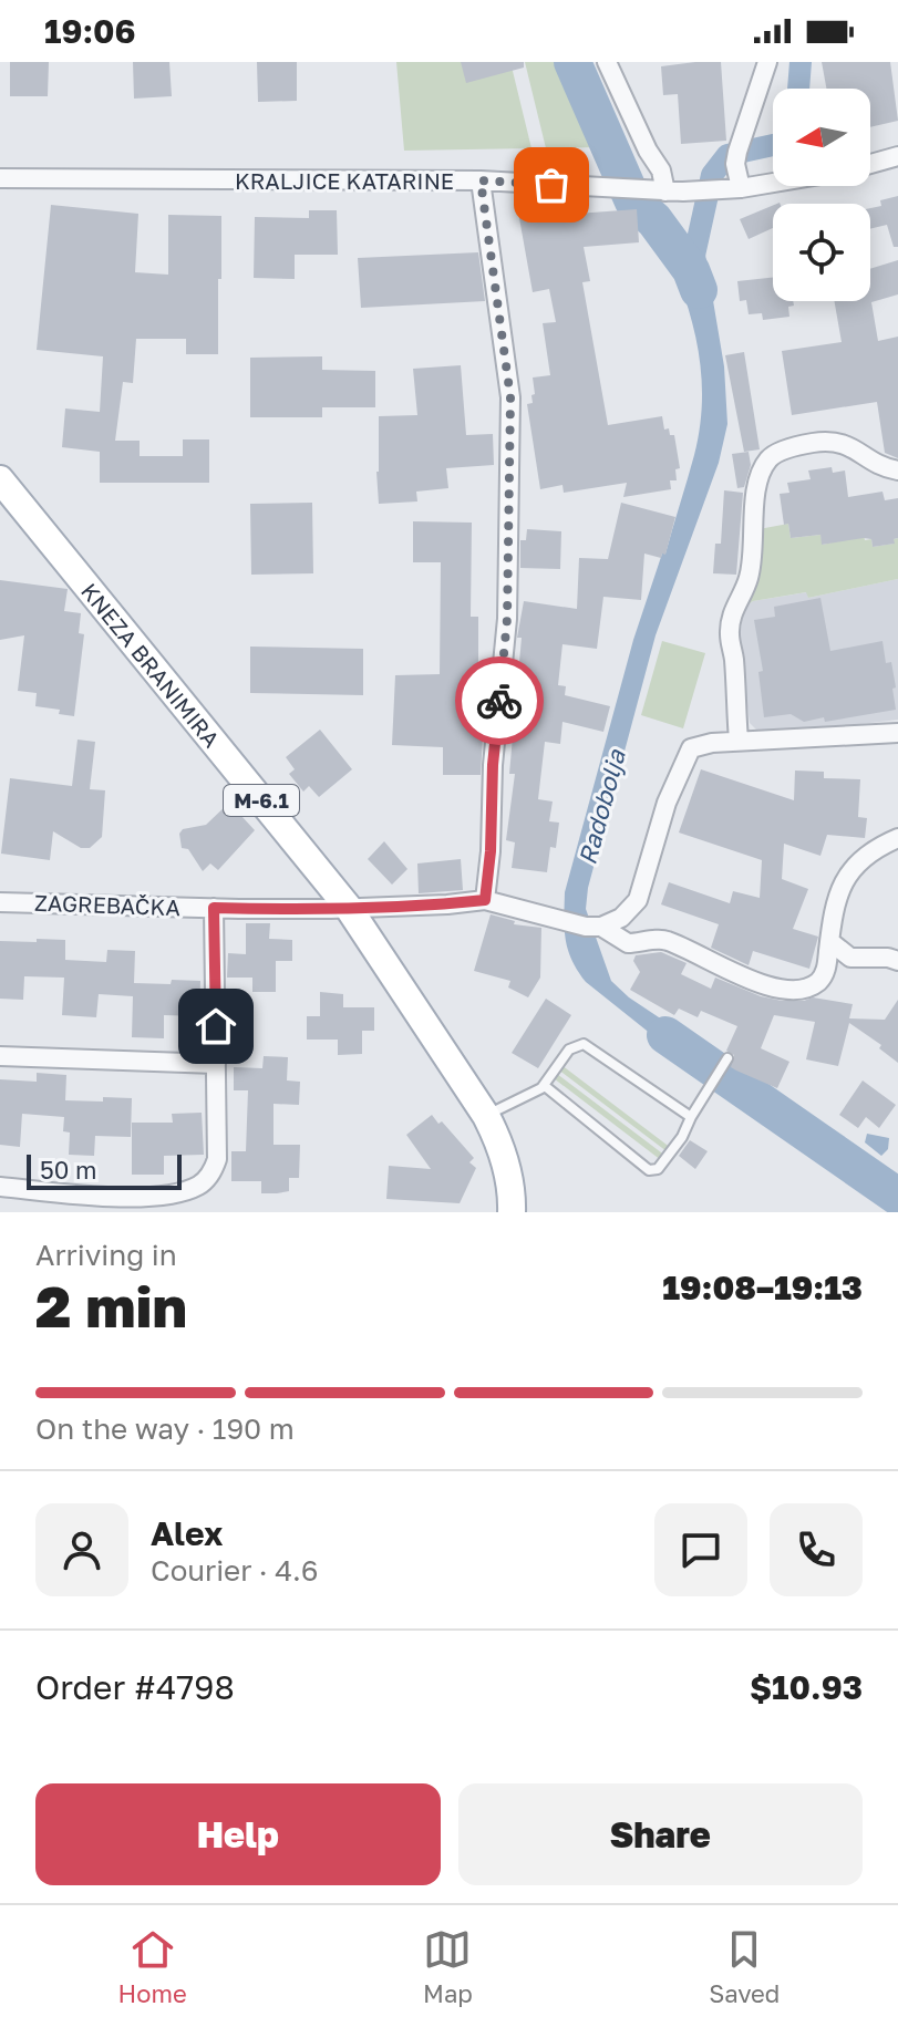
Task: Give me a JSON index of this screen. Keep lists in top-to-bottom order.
{
  "streets": {
    "main road": ["KNEZA BRANIMIRA", "M-6.1"],
    "street": ["KRALJICE KATARINE", "ZAGREBAČKA"]
  },
  "crossings": [
    ["KNEZA BRANIMIRA", "ZAGREBAČKA"]
  ],
  "water": ["Radobolja"],
  "scale_bar": "50 m",
  "north": "left",
  "page": {
    "status": "19:06",
    "scale": "50 m",
    "heading": ["2 min", "Arriving in", "19:08–19:13"],
    "panel": [
      "Alex",
      "Courier · 4.6",
      "Order #4798",
      "$10.93"
    ],
    "bar": "On the way · 190 m",
    "buttons": ["Help", "Share"],
    "tabs": ["Home", "Map", "Saved"]
  }
}
